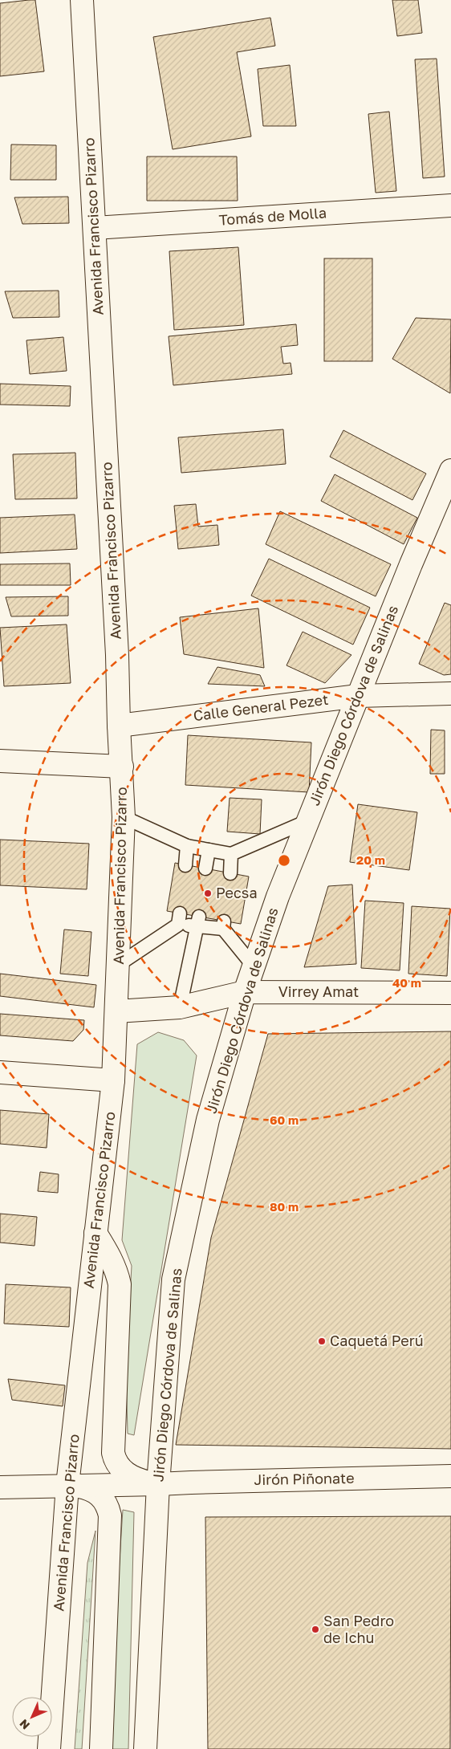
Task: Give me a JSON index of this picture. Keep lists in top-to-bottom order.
{
  "streets": {
    "main road": [
      "Tomás de Molla",
      "Avenida Francisco Pizarro",
      "Jirón Diego Córdova de Salinas",
      "Calle General Pezet",
      "Virrey Amat",
      "Jirón Piñonate"
    ]
  },
  "crossings": [
    ["Tomás de Molla", "Avenida Francisco Pizarro"],
    ["Avenida Francisco Pizarro", "Calle General Pezet"],
    ["Avenida Francisco Pizarro", "Virrey Amat"],
    ["Jirón Diego Córdova de Salinas", "Calle General Pezet"],
    ["Jirón Diego Córdova de Salinas", "Virrey Amat"],
    ["Jirón Diego Córdova de Salinas", "Jirón Piñonate"]
  ],
  "places": ["Pecsa", "Caquetá Perú", "San Pedro de Ichu"],
  "north": "bottom left",
  "rings": [
    "20 m",
    "40 m",
    "60 m",
    "80 m"
  ]
}
